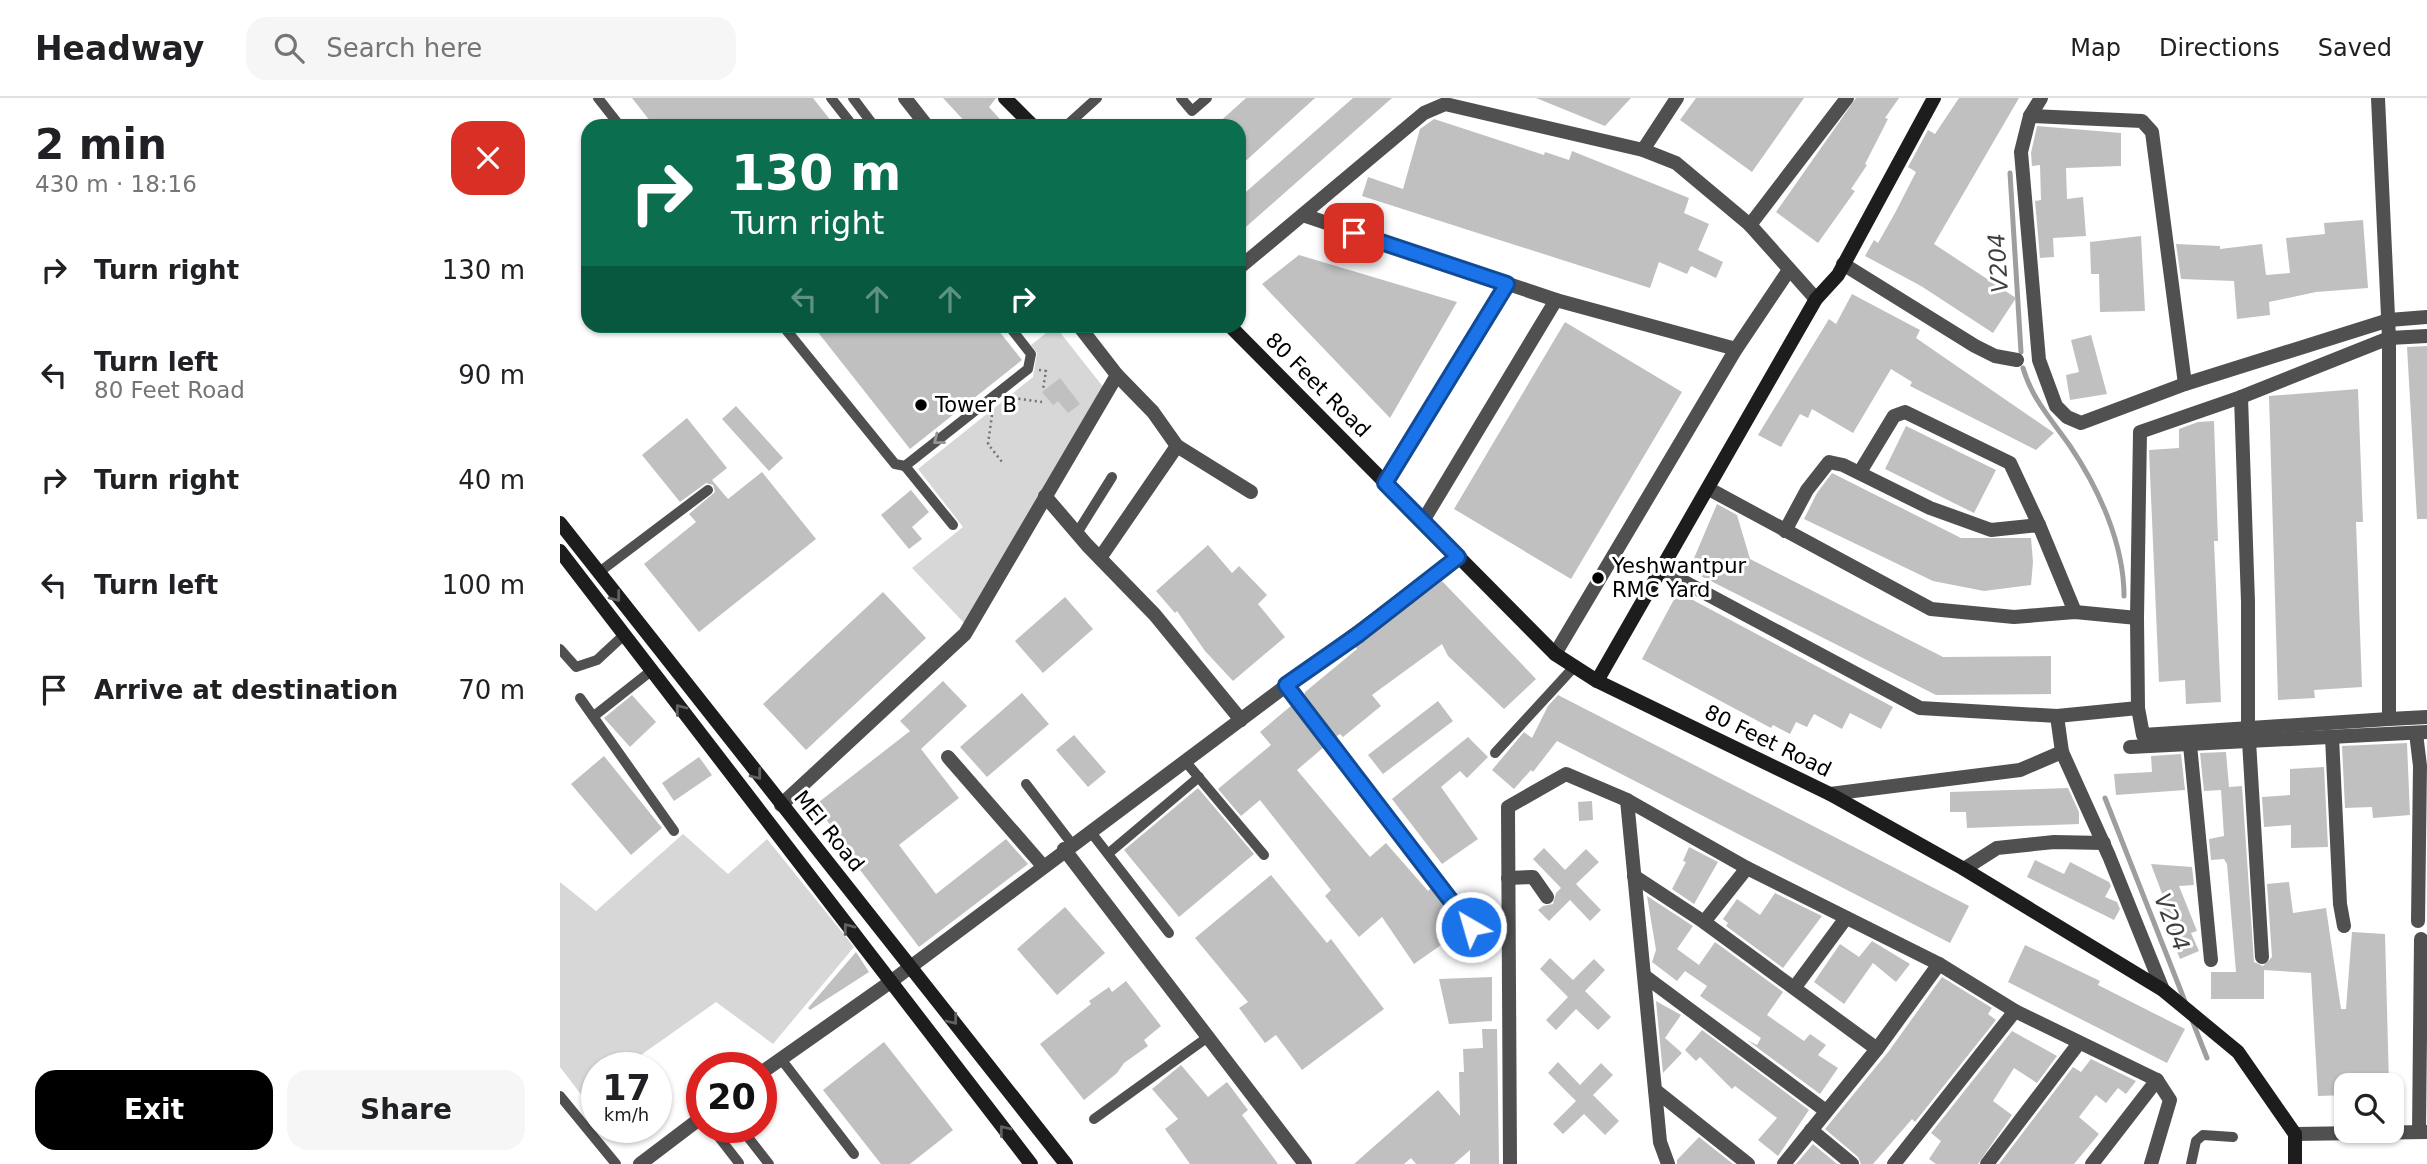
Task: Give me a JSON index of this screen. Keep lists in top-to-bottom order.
{
  "streets": {
    "street": ["80 Feet Road", "MEI Road"]
  },
  "water": ["V204"],
  "places": ["Tower B", "Yeshwantpur RMC Yard"],
  "page": {
    "header": "Headway",
    "search": "Search here",
    "nav": ["Map", "Directions", "Saved"],
    "heading": ["2 min", "430 m · 18:16"],
    "turn": ["130 m", "Turn right"],
    "list": [
      {
        "name": "Turn right",
        "value": "130 m"
      },
      {
        "name": "Turn left",
        "note": "80 Feet Road",
        "value": "90 m"
      },
      {
        "name": "Turn right",
        "value": "40 m"
      },
      {
        "name": "Turn left",
        "value": "100 m"
      },
      {
        "name": "Arrive at destination",
        "value": "70 m"
      }
    ],
    "speed": "17 km/h",
    "limit": "20",
    "buttons": ["Exit", "Share"]
  }
}
